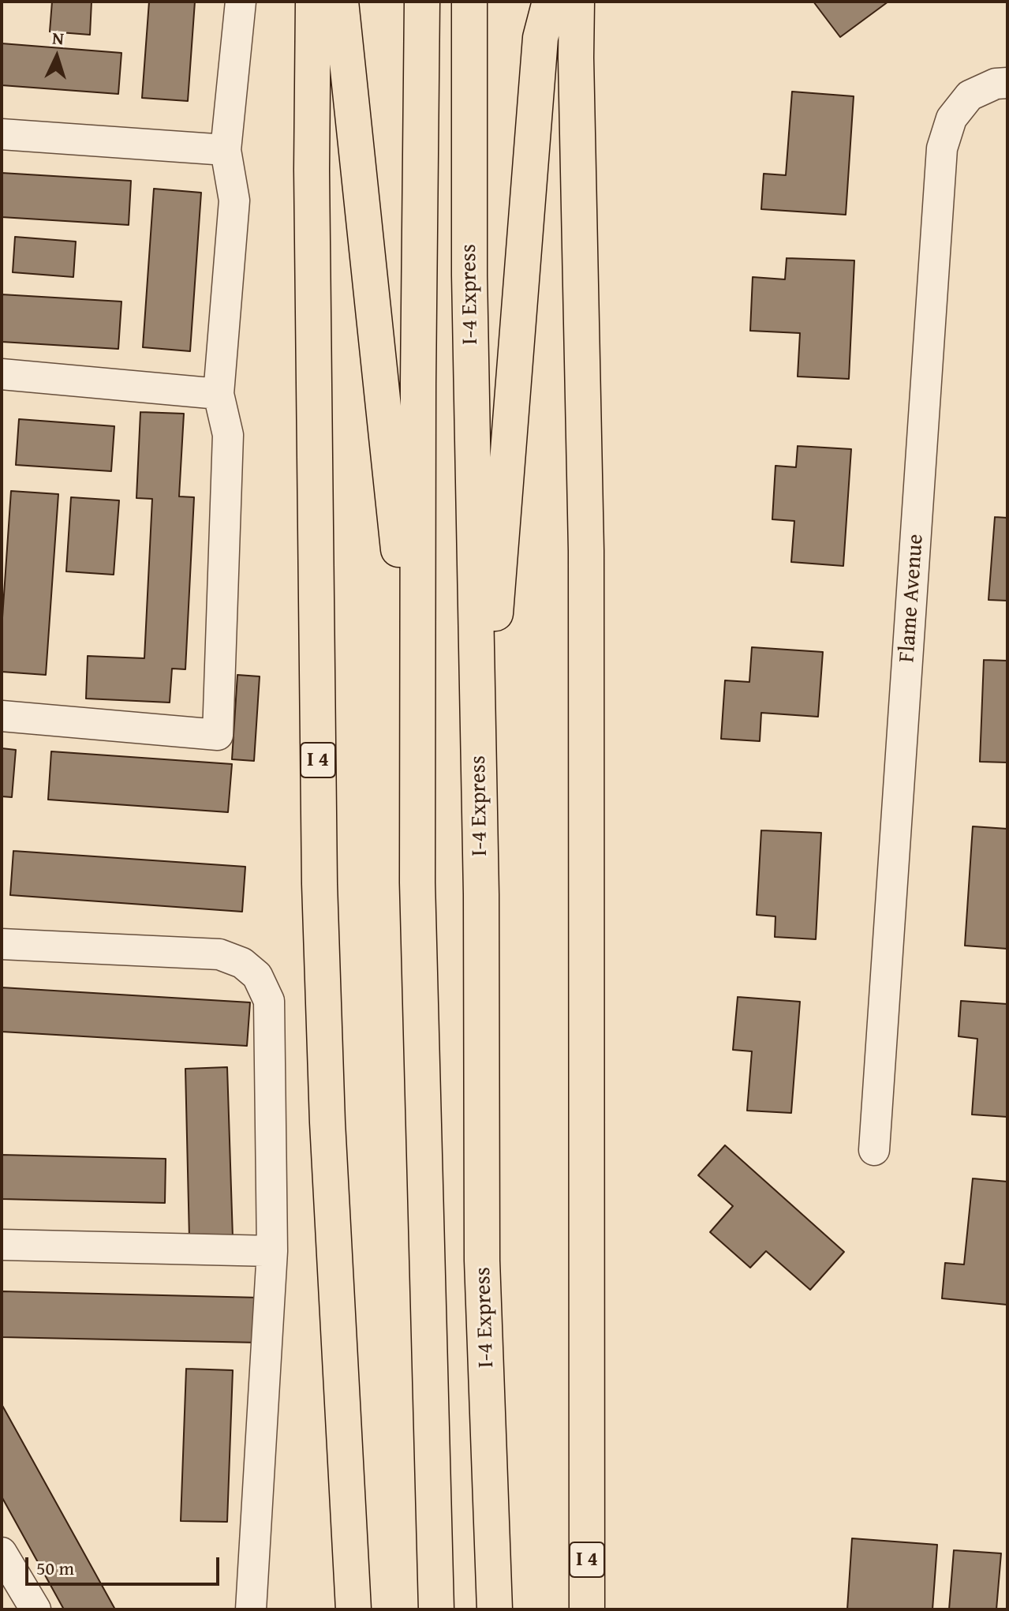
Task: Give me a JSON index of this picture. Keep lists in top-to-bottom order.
{
  "streets": {
    "highway": ["I-4 Express", "I 4"],
    "street": ["Flame Avenue"]
  },
  "scale_bar": "50 m",
  "north": "top"
}
